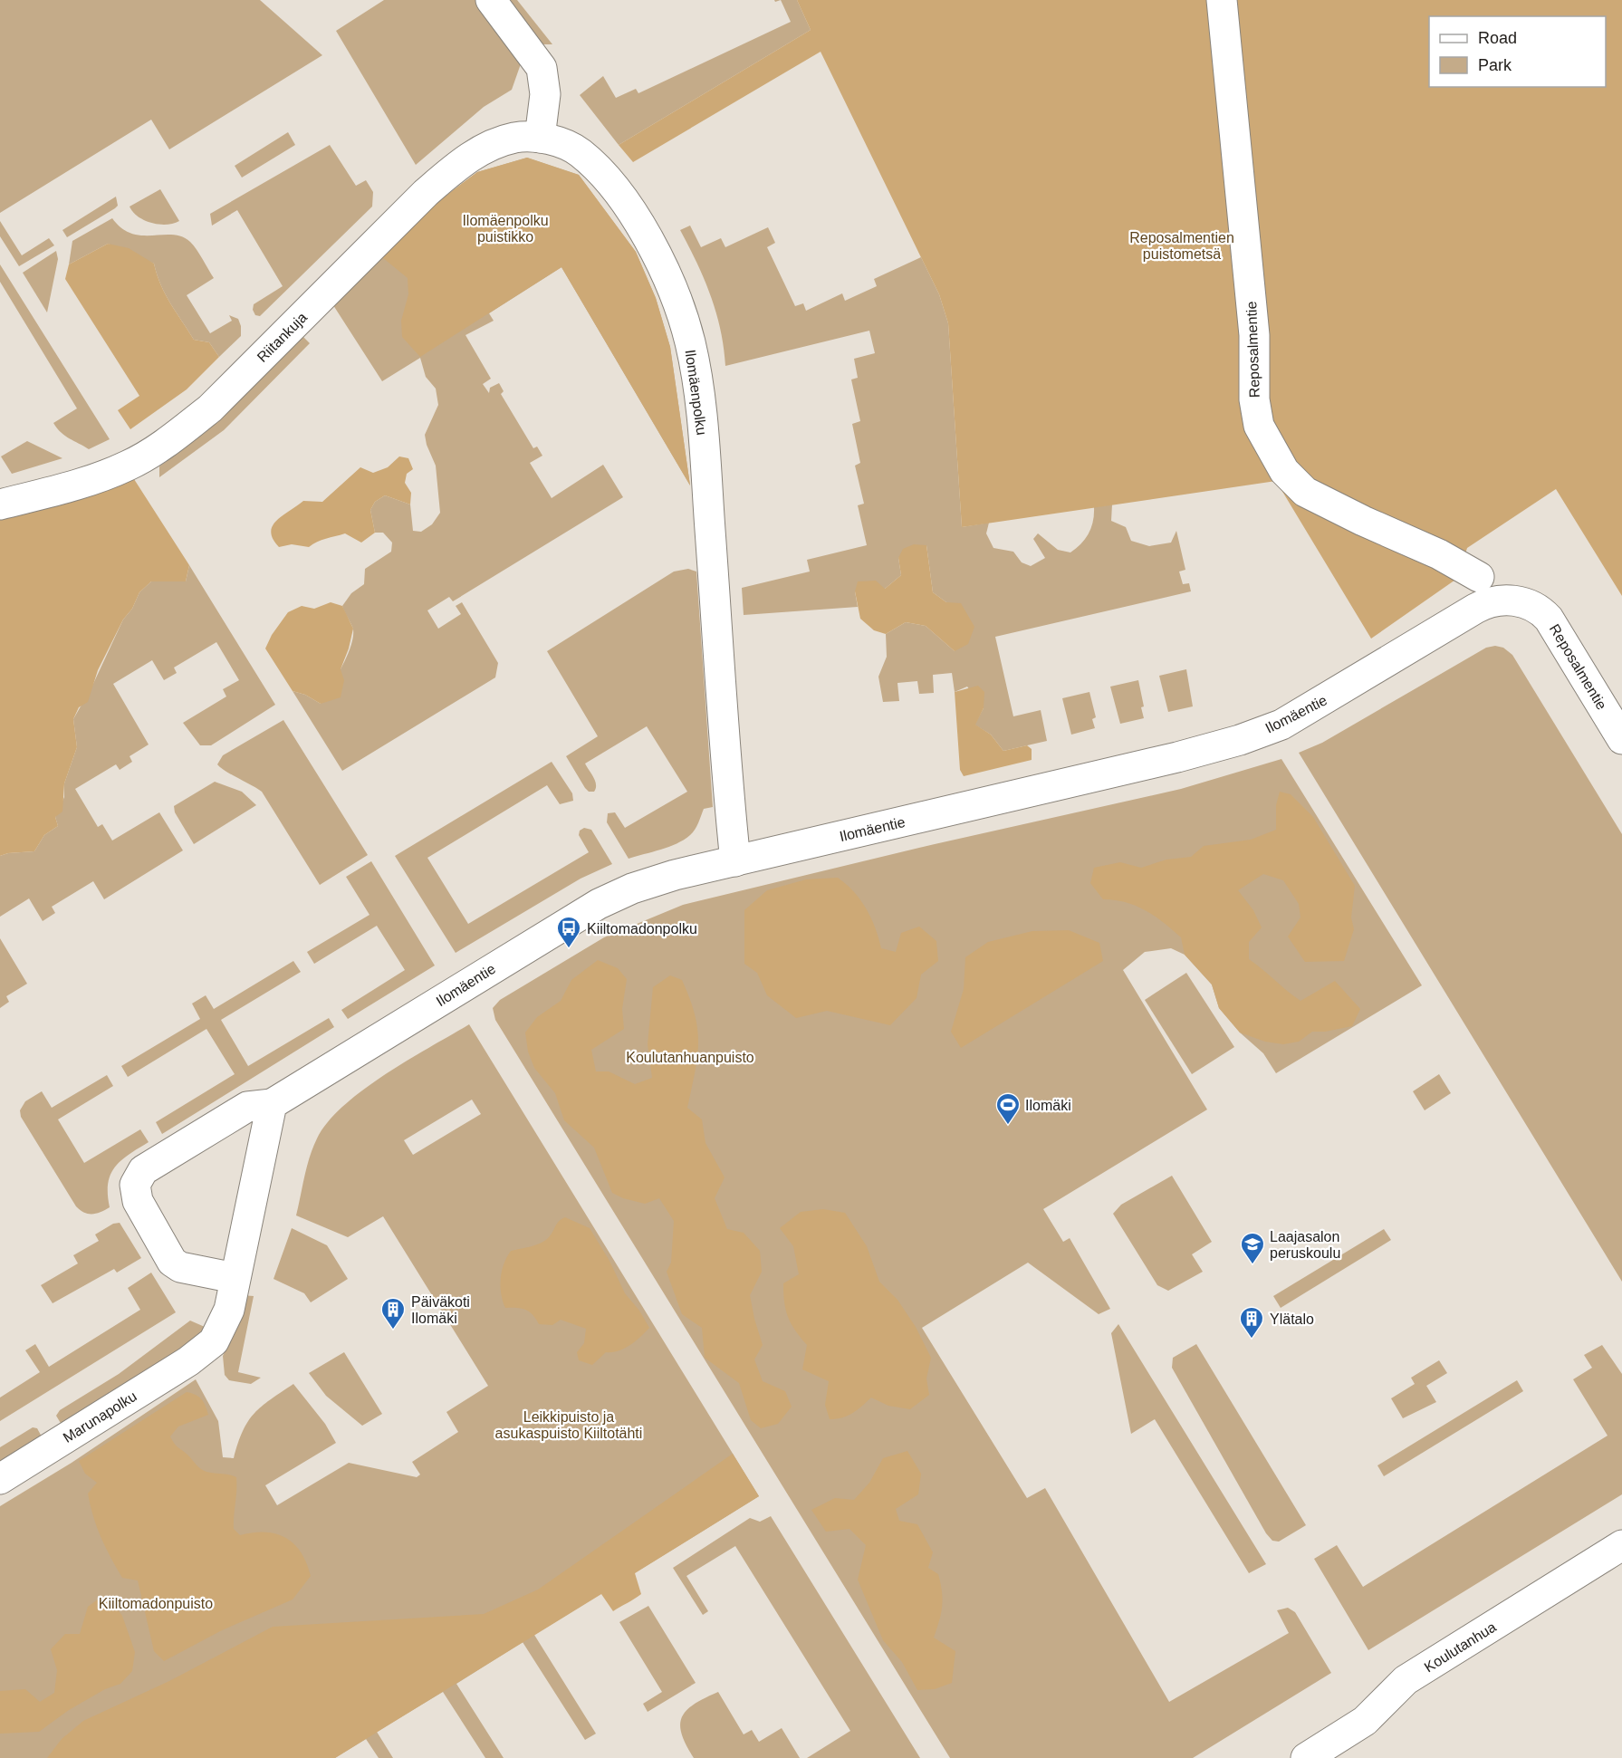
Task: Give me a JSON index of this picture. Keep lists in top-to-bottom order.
{
  "streets": {
    "street": [
      "Riitankuja",
      "Reposalmentie",
      "Ilomäenpolku",
      "Ilomäentie",
      "Marunapolku",
      "Koulutanhua"
    ]
  },
  "crossings": [
    ["Riitankuja", "Ilomäenpolku"],
    ["Reposalmentie", "Ilomäentie"],
    ["Ilomäenpolku", "Ilomäentie"],
    ["Ilomäentie", "Marunapolku"]
  ],
  "parks": [
    "Ilomäenpolku puistikko",
    "Reposalmentien puistometsä",
    "Koulutanhuanpuisto",
    "Leikkipuisto ja asukaspuisto Kiiltotähti",
    "Kiiltomadonpuisto"
  ],
  "places": {
    "bus stop": ["Kiiltomadonpolku"],
    "sports": ["Ilomäki"],
    "school or university": ["Laajasalon peruskoulu"],
    "building": ["Päiväkoti Ilomäki", "Ylätalo"]
  },
  "legend": ["Road", "Park"]
}
